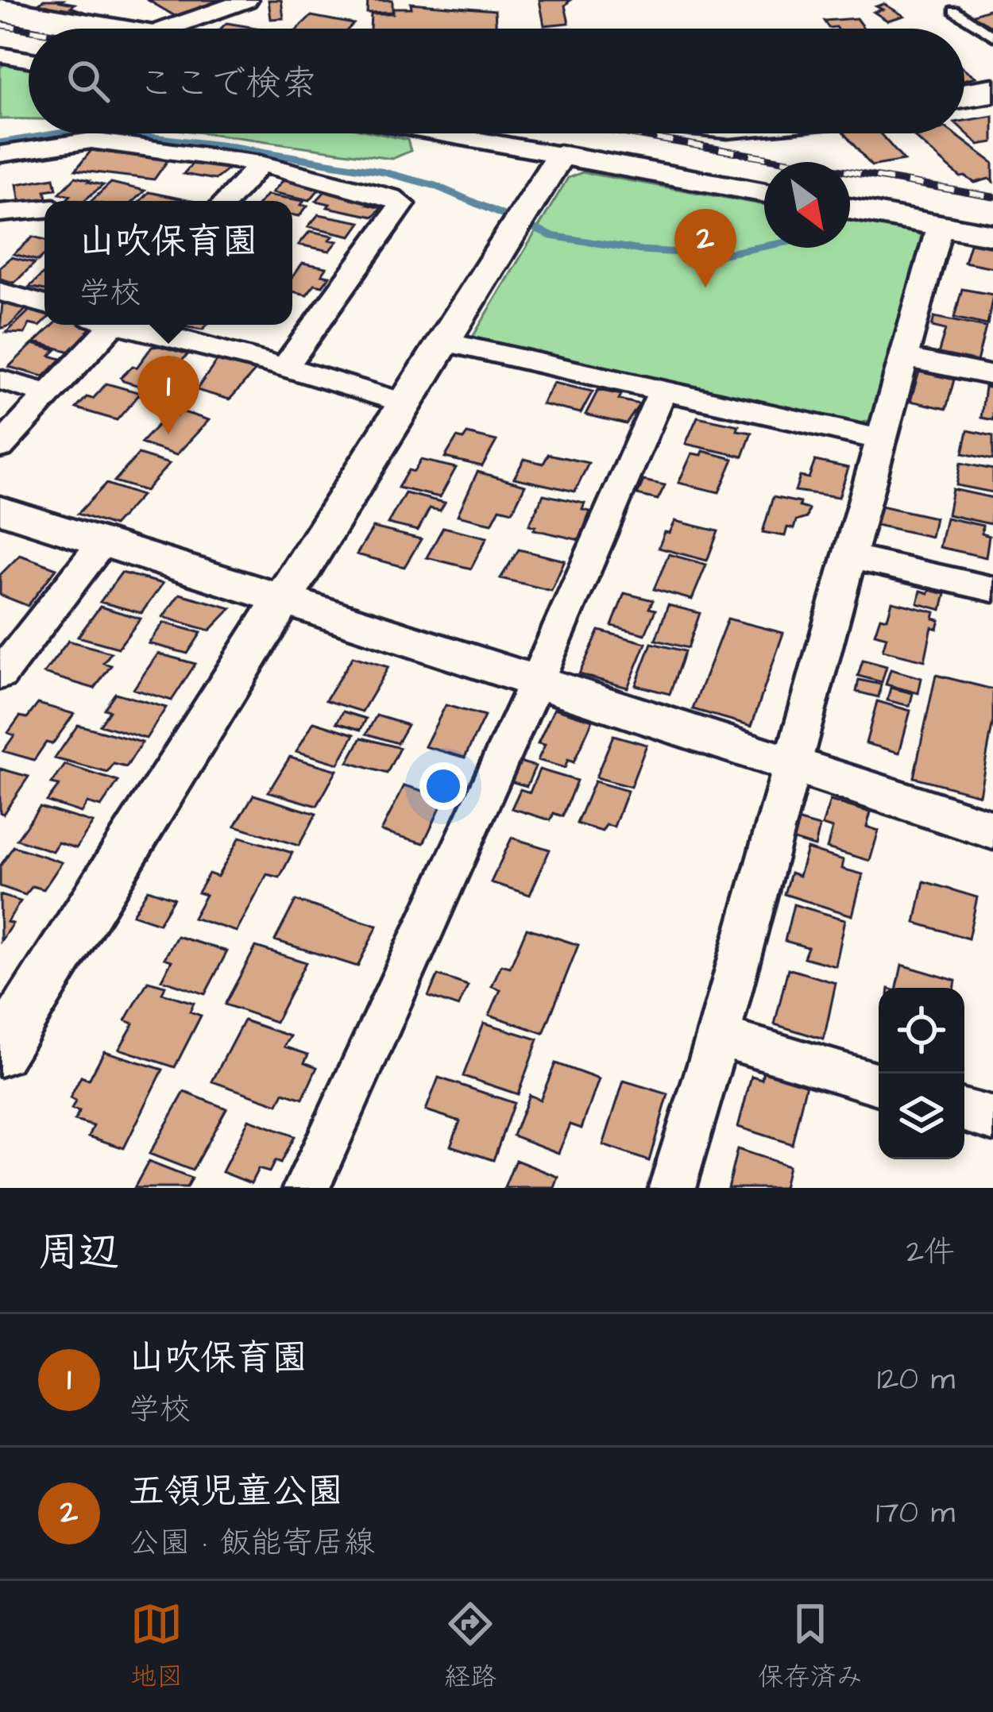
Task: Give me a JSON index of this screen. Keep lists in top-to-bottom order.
{
  "north": "bottom right",
  "page": {
    "search": "ここで検索",
    "popup": ["山吹保育園", "学校"],
    "pins": ["2", "1"],
    "heading": ["周辺", "2件"],
    "list": [
      {
        "mark": "1",
        "name": "山吹保育園",
        "note": "学校",
        "value": "120 m"
      },
      {
        "mark": "2",
        "name": "五領児童公園",
        "note": "公園 · 飯能寄居線",
        "value": "170 m"
      }
    ],
    "nav": ["地図", "経路", "保存済み"]
  }
}
